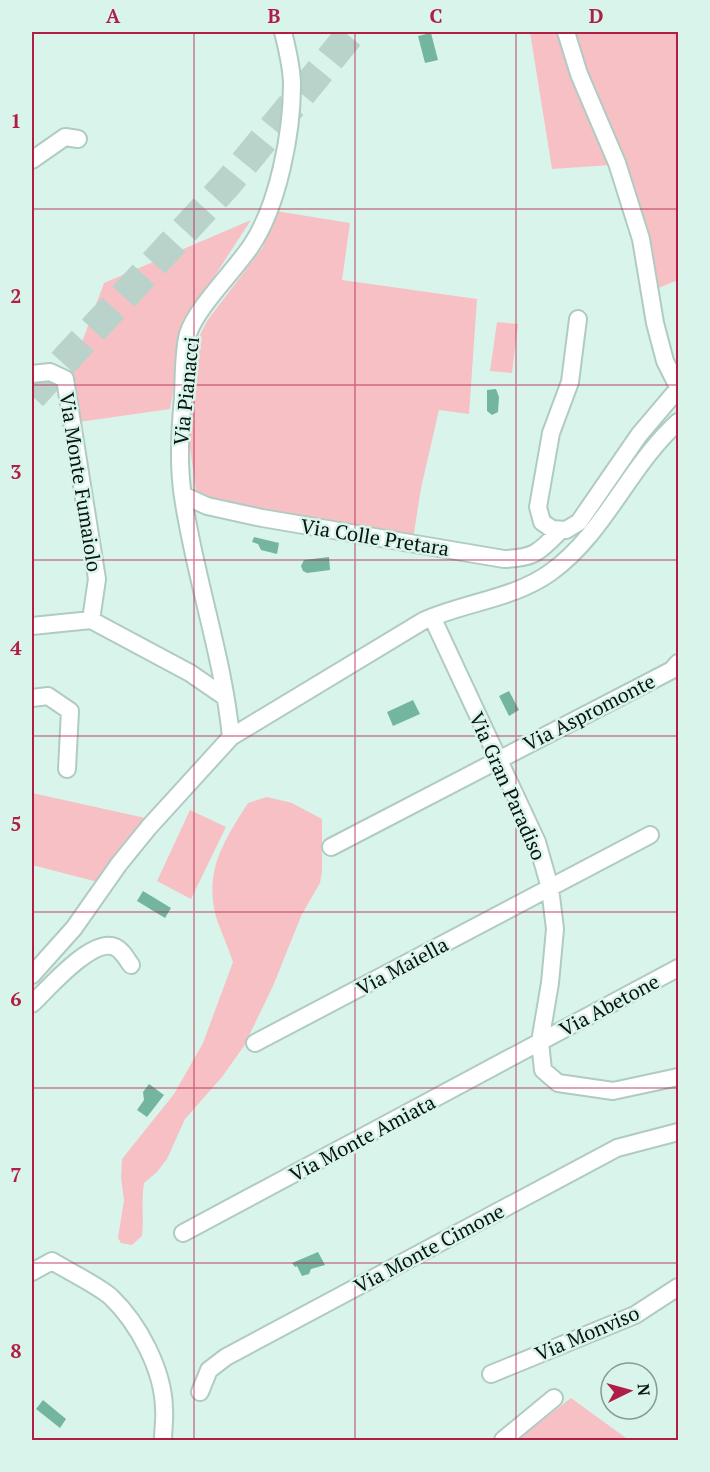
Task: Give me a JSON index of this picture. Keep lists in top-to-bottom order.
{
  "streets": {
    "street": [
      "Via Pianacci",
      "Via Monte Fumaiolo",
      "Via Colle Pretara",
      "Via Aspromonte",
      "Via Gran Paradiso",
      "Via Maiella",
      "Via Abetone",
      "Via Monte Amiata",
      "Via Monte Cimone",
      "Via Monviso"
    ]
  },
  "crossings": [
    ["Via Pianacci", "Via Colle Pretara"],
    ["Via Aspromonte", "Via Gran Paradiso"],
    ["Via Gran Paradiso", "Via Maiella"],
    ["Via Gran Paradiso", "Via Abetone"],
    ["Via Gran Paradiso", "Via Monte Amiata"],
    ["Via Abetone", "Via Monte Amiata"]
  ],
  "north": "right",
  "grid": {
    "columns": [
      "A",
      "B",
      "C",
      "D"
    ],
    "rows": [
      "1",
      "2",
      "3",
      "4",
      "5",
      "6",
      "7",
      "8"
    ]
  }
}
